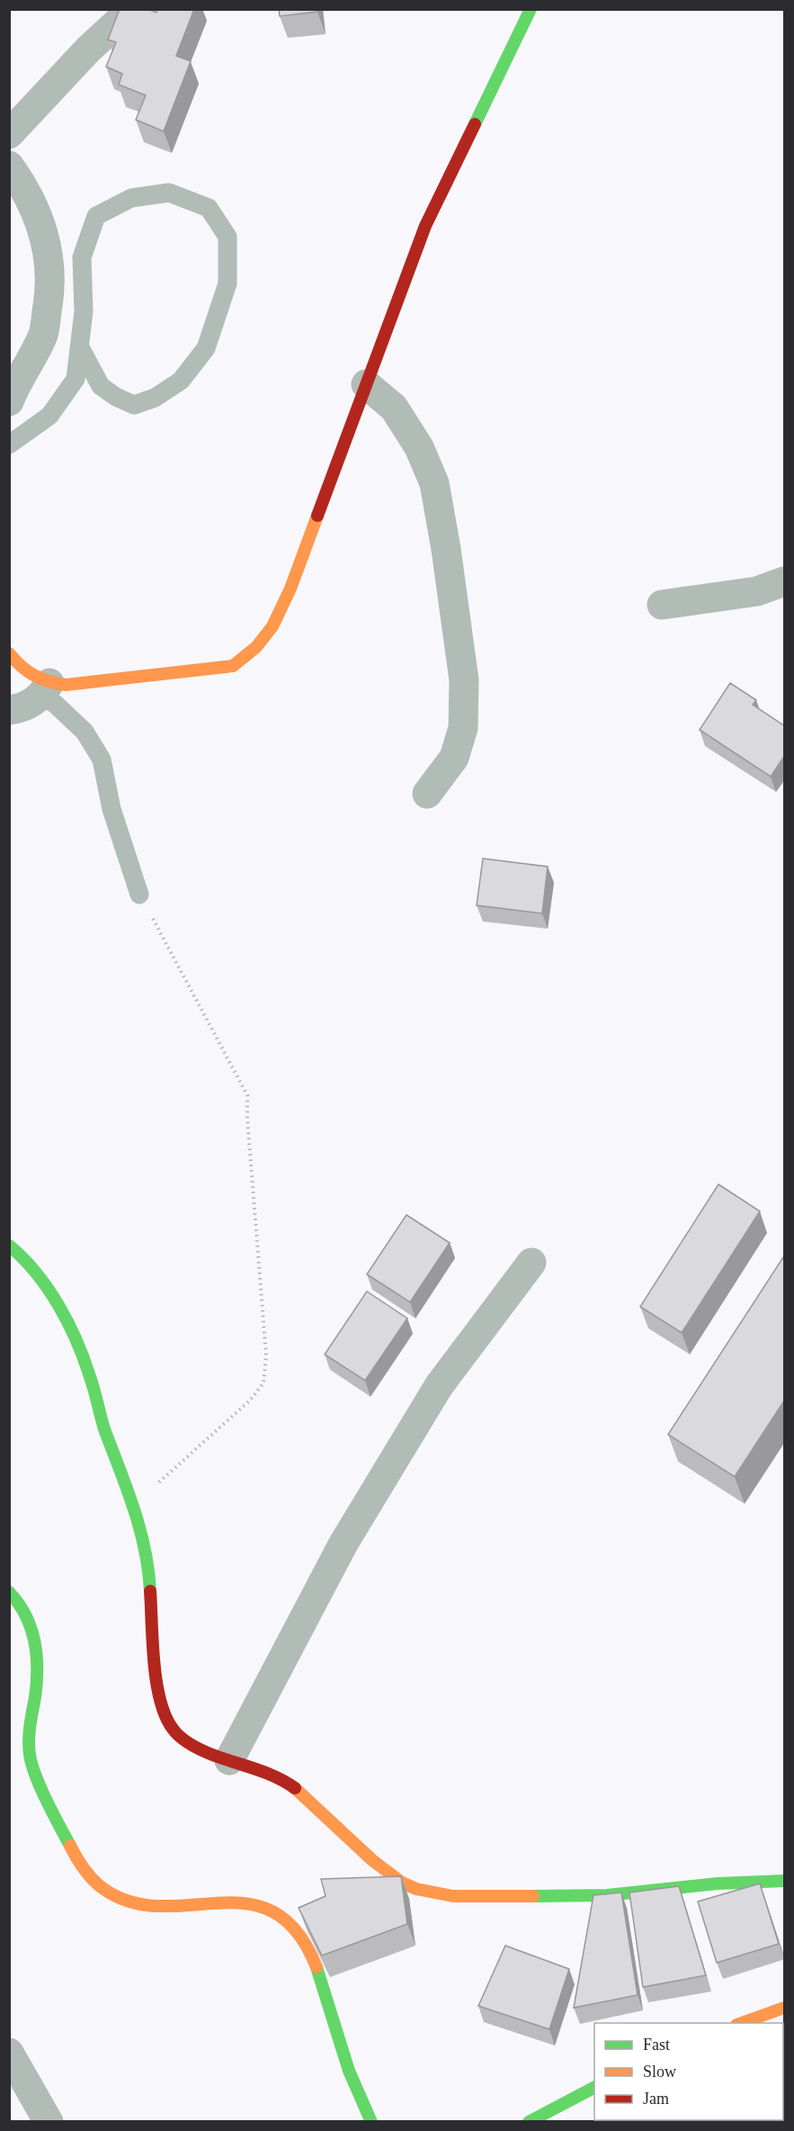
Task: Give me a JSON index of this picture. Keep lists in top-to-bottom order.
{
  "legend": ["Fast", "Slow", "Jam"]
}
